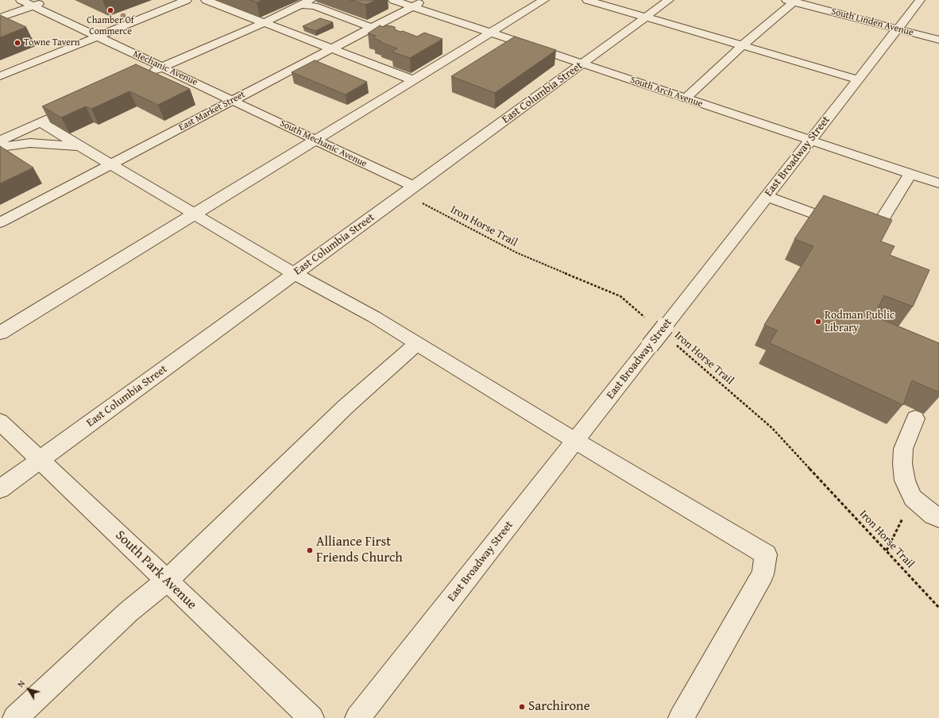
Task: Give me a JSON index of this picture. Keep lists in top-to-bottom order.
{
  "streets": {
    "street": [
      "South Linden Avenue",
      "Mechanic Avenue",
      "South Arch Avenue",
      "East Columbia Street",
      "East Market Street",
      "South Mechanic Avenue",
      "East Broadway Street",
      "South Park Avenue"
    ],
    "path": ["Iron Horse Trail"]
  },
  "crossings": [
    ["South Linden Avenue", "East Broadway Street"],
    ["Mechanic Avenue", "East Market Street"],
    ["Mechanic Avenue", "South Mechanic Avenue"],
    ["South Arch Avenue", "East Columbia Street"],
    ["South Arch Avenue", "East Market Street"],
    ["South Arch Avenue", "East Broadway Street"],
    ["East Columbia Street", "South Mechanic Avenue"],
    ["East Columbia Street", "Iron Horse Trail"],
    ["East Columbia Street", "South Park Avenue"],
    ["East Market Street", "South Mechanic Avenue"],
    ["South Mechanic Avenue", "Iron Horse Trail"]
  ],
  "places": [
    "Chamber Of Commerce",
    "Towne Tavern",
    "Rodman Public Library",
    "Alliance First Friends Church",
    "Sarchirone"
  ],
  "north": "top left"
}
